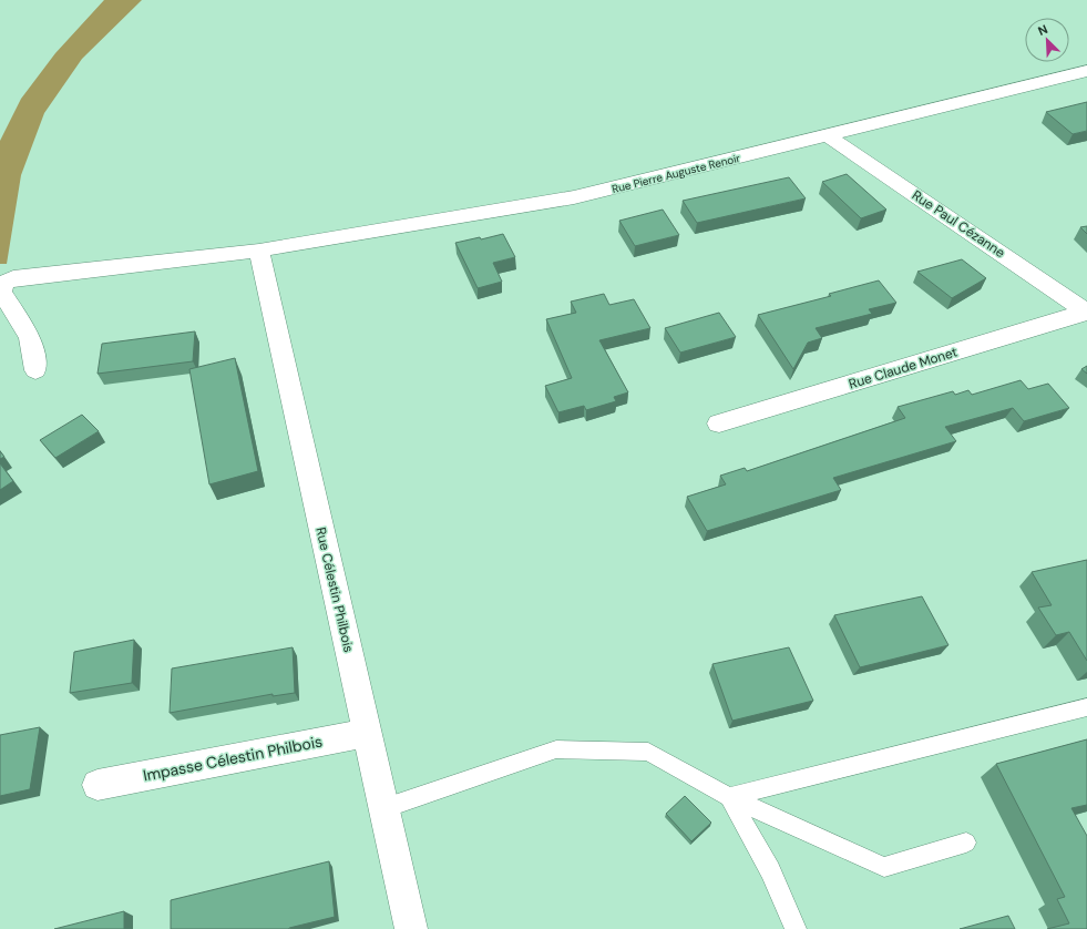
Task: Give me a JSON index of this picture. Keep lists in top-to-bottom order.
{
  "streets": {
    "street": [
      "Rue Pierre Auguste Renoir",
      "Rue Paul Cézanne",
      "Rue Claude Monet",
      "Rue Célestin Philbois",
      "Impasse Célestin Philbois"
    ]
  },
  "crossings": [
    ["Rue Pierre Auguste Renoir", "Rue Paul Cézanne"],
    ["Rue Pierre Auguste Renoir", "Rue Célestin Philbois"],
    ["Rue Paul Cézanne", "Rue Claude Monet"],
    ["Rue Célestin Philbois", "Impasse Célestin Philbois"]
  ],
  "north": "top left"
}
